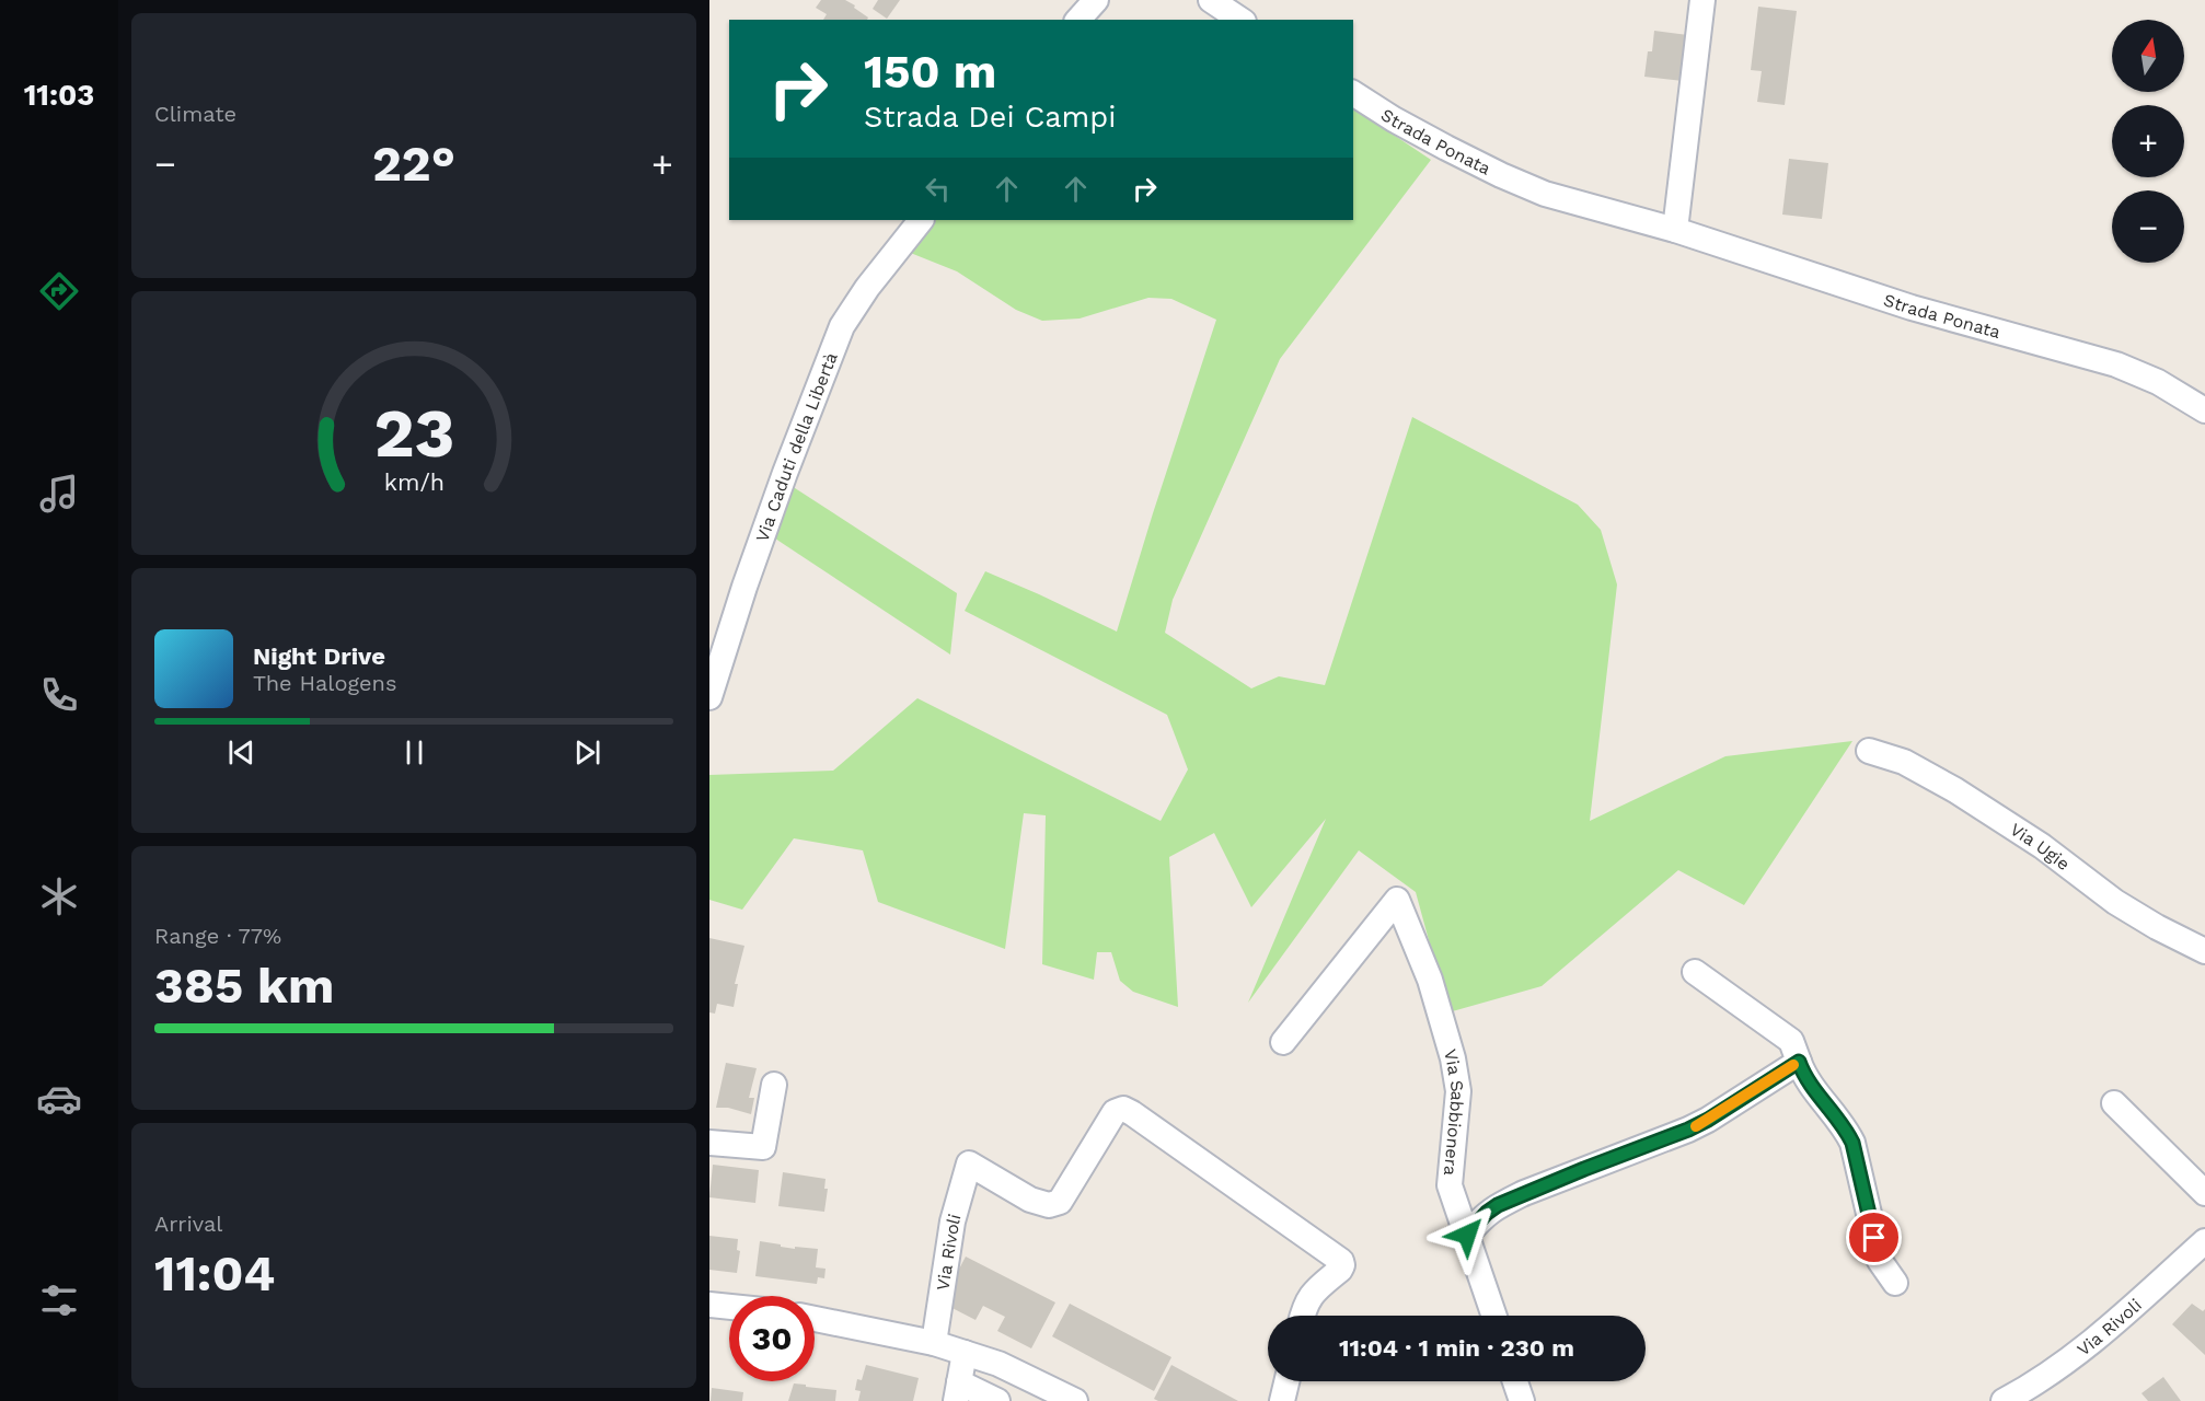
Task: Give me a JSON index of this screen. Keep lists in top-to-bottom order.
{
  "streets": {
    "street": [
      "Strada Ponata",
      "Via Caduti della Libertà",
      "Via Ugie",
      "Via Sabbionera",
      "Via Rivoli"
    ]
  },
  "north": "top",
  "page": {
    "tabs": "11:03",
    "tile": [
      "Climate",
      ["Range · 77%", "385 km"],
      ["Arrival", "11:04"]
    ],
    "map_buttons": ["+", "−"],
    "turn": ["150 m", "Strada Dei Campi"],
    "heat": ["−", "22°", "+"],
    "song": ["Night Drive", "The Halogens"],
    "limit": "30",
    "trip": "11:04 · 1 min · 230 m",
    "gauge": ["23", "km/h"]
  }
}
